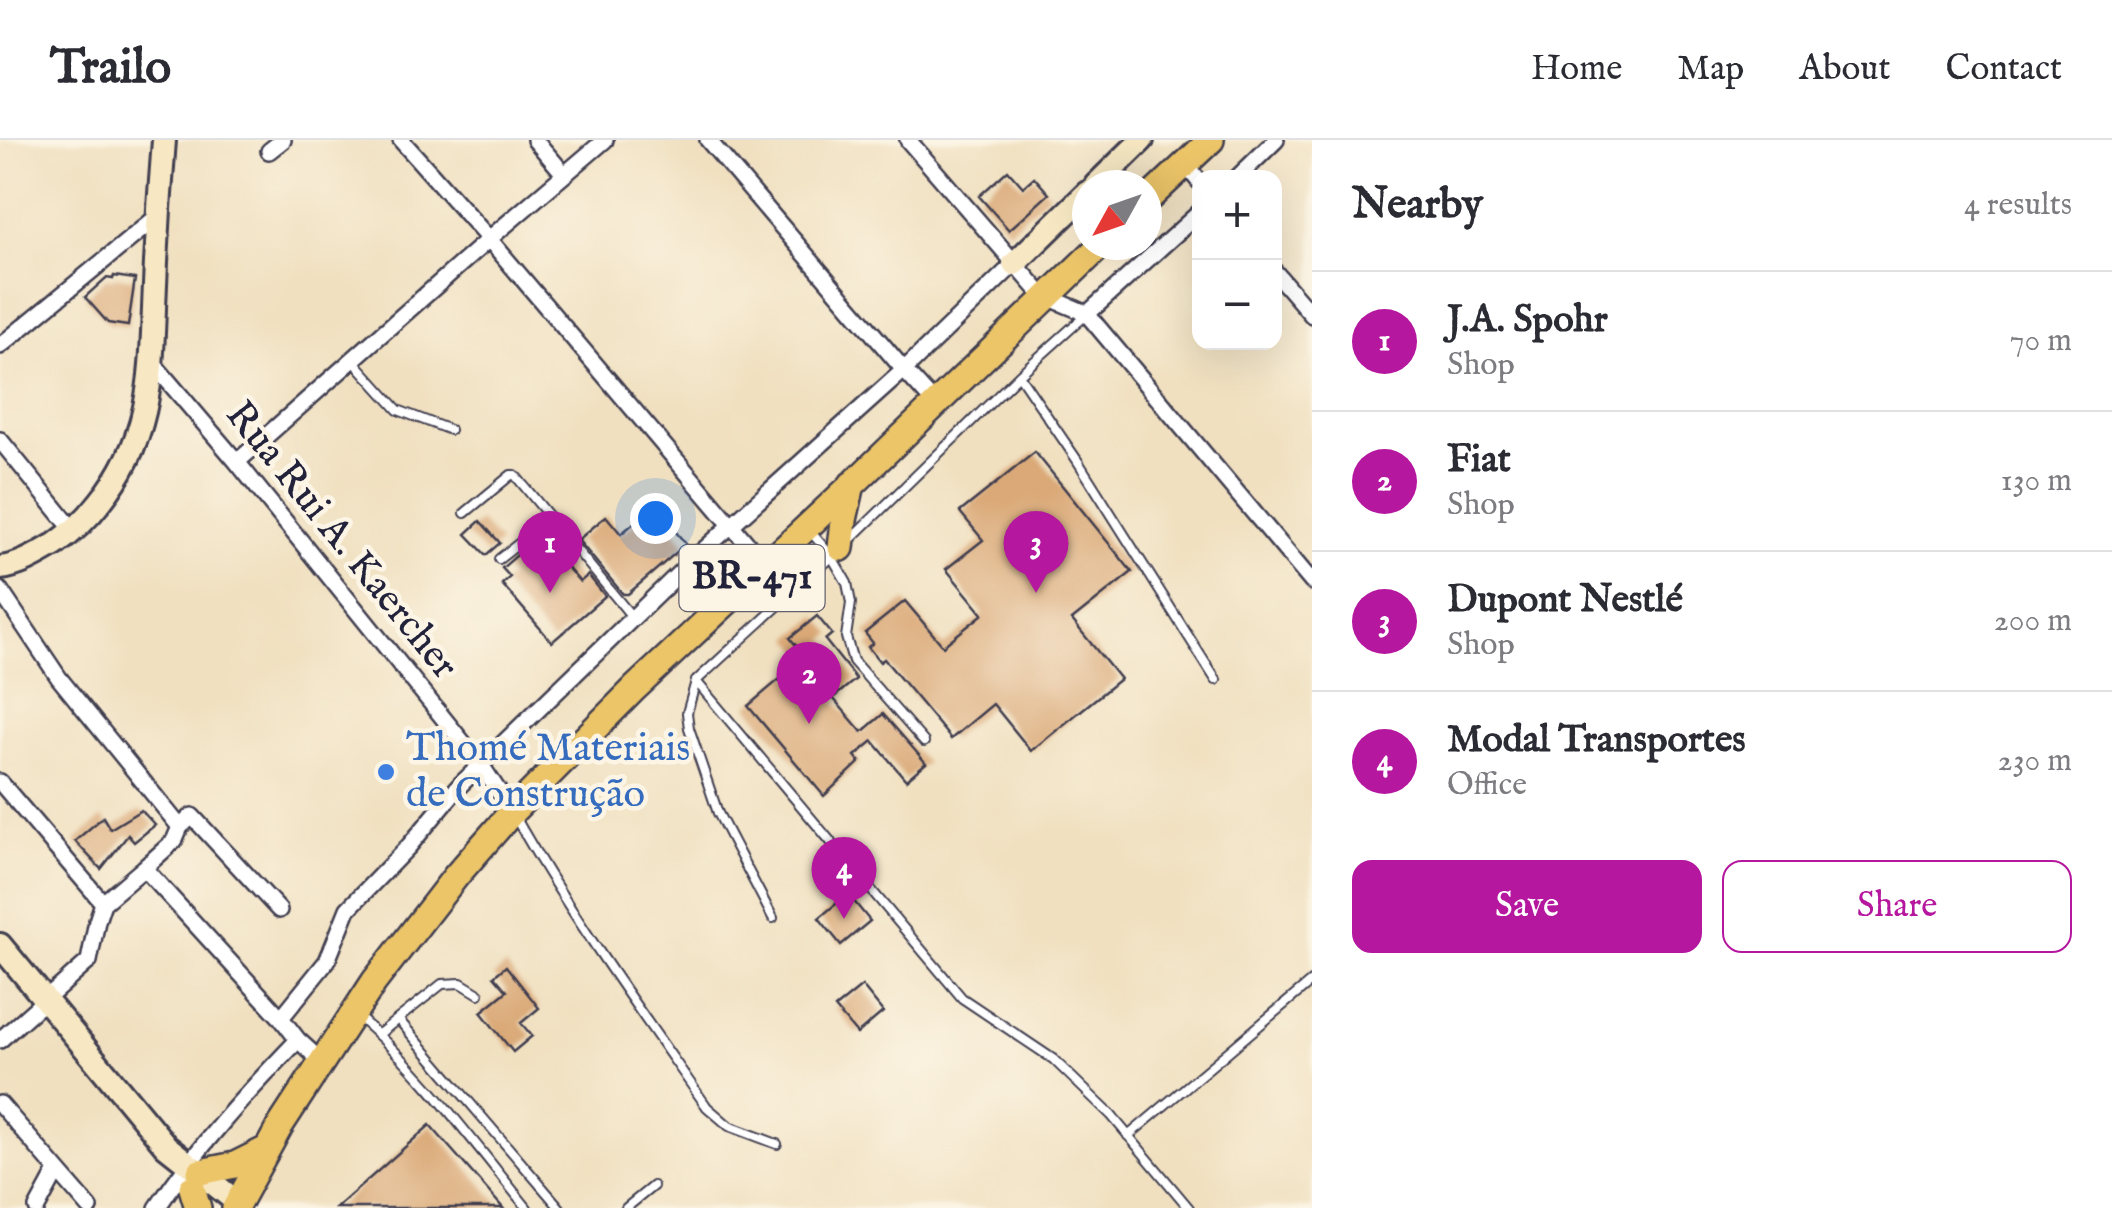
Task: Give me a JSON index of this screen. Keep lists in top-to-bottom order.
{
  "streets": {
    "main road": ["BR-471"],
    "street": ["Rua Rui A. Kaercher"]
  },
  "crossings": [
    ["Rua Rui A. Kaercher", "BR-471"]
  ],
  "places": ["Thomé Materiais de Construção"],
  "north": "bottom left",
  "page": {
    "header": "Trailo",
    "nav": [
      "Home",
      "Map",
      "About",
      "Contact"
    ],
    "heading": ["Nearby", "4 results"],
    "map_buttons": ["+", "−"],
    "list": [
      {
        "mark": "1",
        "name": "J.A. Spohr",
        "note": "Shop",
        "value": "70 m"
      },
      {
        "mark": "2",
        "name": "Fiat",
        "note": "Shop",
        "value": "130 m"
      },
      {
        "mark": "3",
        "name": "Dupont Nestlé",
        "note": "Shop",
        "value": "200 m"
      },
      {
        "mark": "4",
        "name": "Modal Transportes",
        "note": "Office",
        "value": "230 m"
      }
    ],
    "pins": [
      "1",
      "3",
      "2",
      "4"
    ],
    "buttons": ["Save", "Share"]
  }
}
